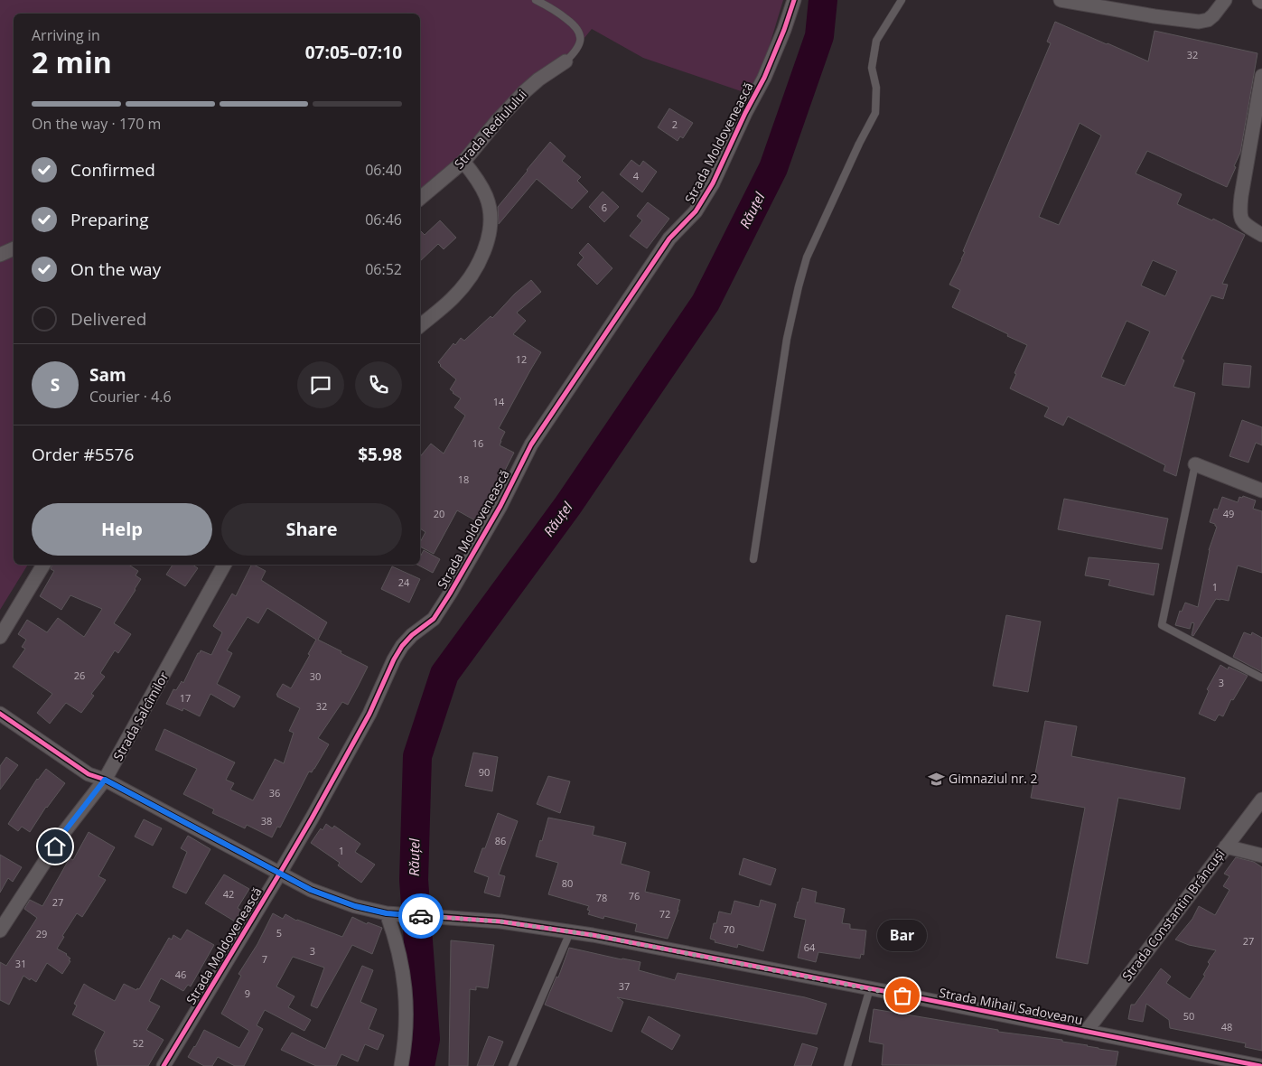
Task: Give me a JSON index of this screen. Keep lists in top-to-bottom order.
{
  "streets": {
    "street": [
      "Strada Rediulului",
      "Strada Moldovenească",
      "Strada Salcîmilor",
      "Strada Constantin Brâncuși",
      "Strada Mihail Sadoveanu"
    ]
  },
  "crossings": [
    ["Strada Moldovenească", "Strada Mihail Sadoveanu"],
    ["Strada Salcîmilor", "Strada Mihail Sadoveanu"],
    ["Strada Constantin Brâncuși", "Strada Mihail Sadoveanu"]
  ],
  "water": ["Răuțel"],
  "places": {
    "school or university": ["Gimnaziul nr. 2"],
    "other": ["Bar"]
  },
  "house_numbers": [
    "32",
    "2",
    "4",
    "6",
    "12",
    "14",
    "16",
    "18",
    "20",
    "49",
    "24",
    "1",
    "26",
    "30",
    "3",
    "17",
    "32",
    "90",
    "36",
    "38",
    "86",
    "1",
    "80",
    "42",
    "76",
    "78",
    "27",
    "72",
    "70",
    "5",
    "29",
    "27",
    "64",
    "3",
    "7",
    "31",
    "46",
    "37",
    "9",
    "50",
    "48",
    "52"
  ],
  "page": {
    "heading": ["2 min", "Arriving in", "07:05–07:10"],
    "panel": [
      "Sam",
      "Courier · 4.6",
      "Order #5576",
      "$5.98"
    ],
    "bar": "On the way · 170 m",
    "list": [
      ["Confirmed", "06:40"],
      ["Preparing", "06:46"],
      ["On the way", "06:52"],
      "Delivered"
    ],
    "round": "S",
    "buttons": ["Help", "Share"],
    "bubble": "Bar"
  }
}
